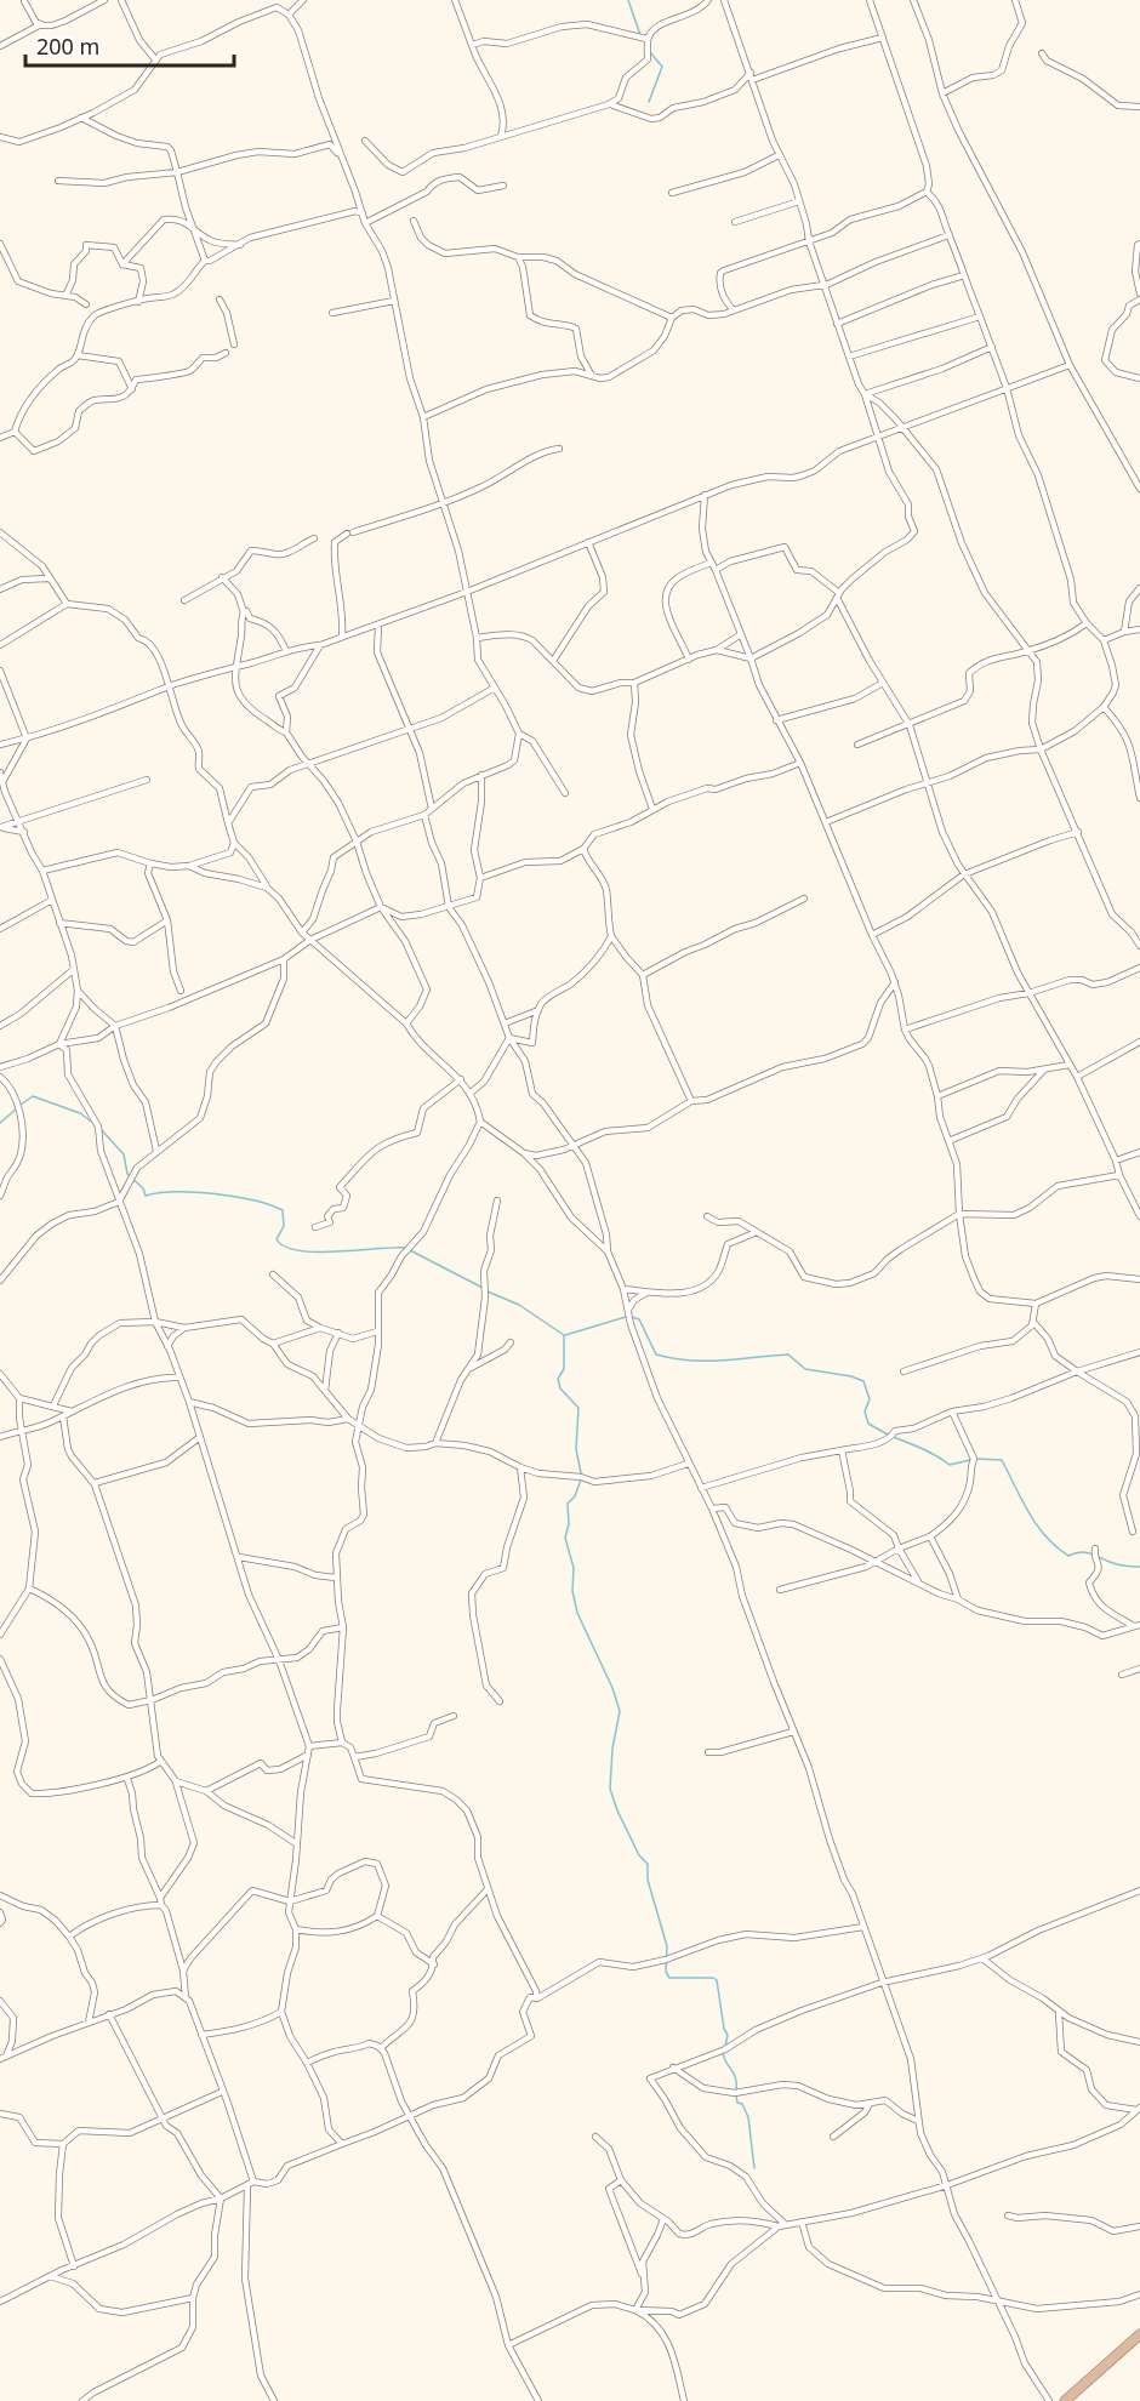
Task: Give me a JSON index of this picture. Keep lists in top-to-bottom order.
{
  "scale_bar": "200 m"
}
